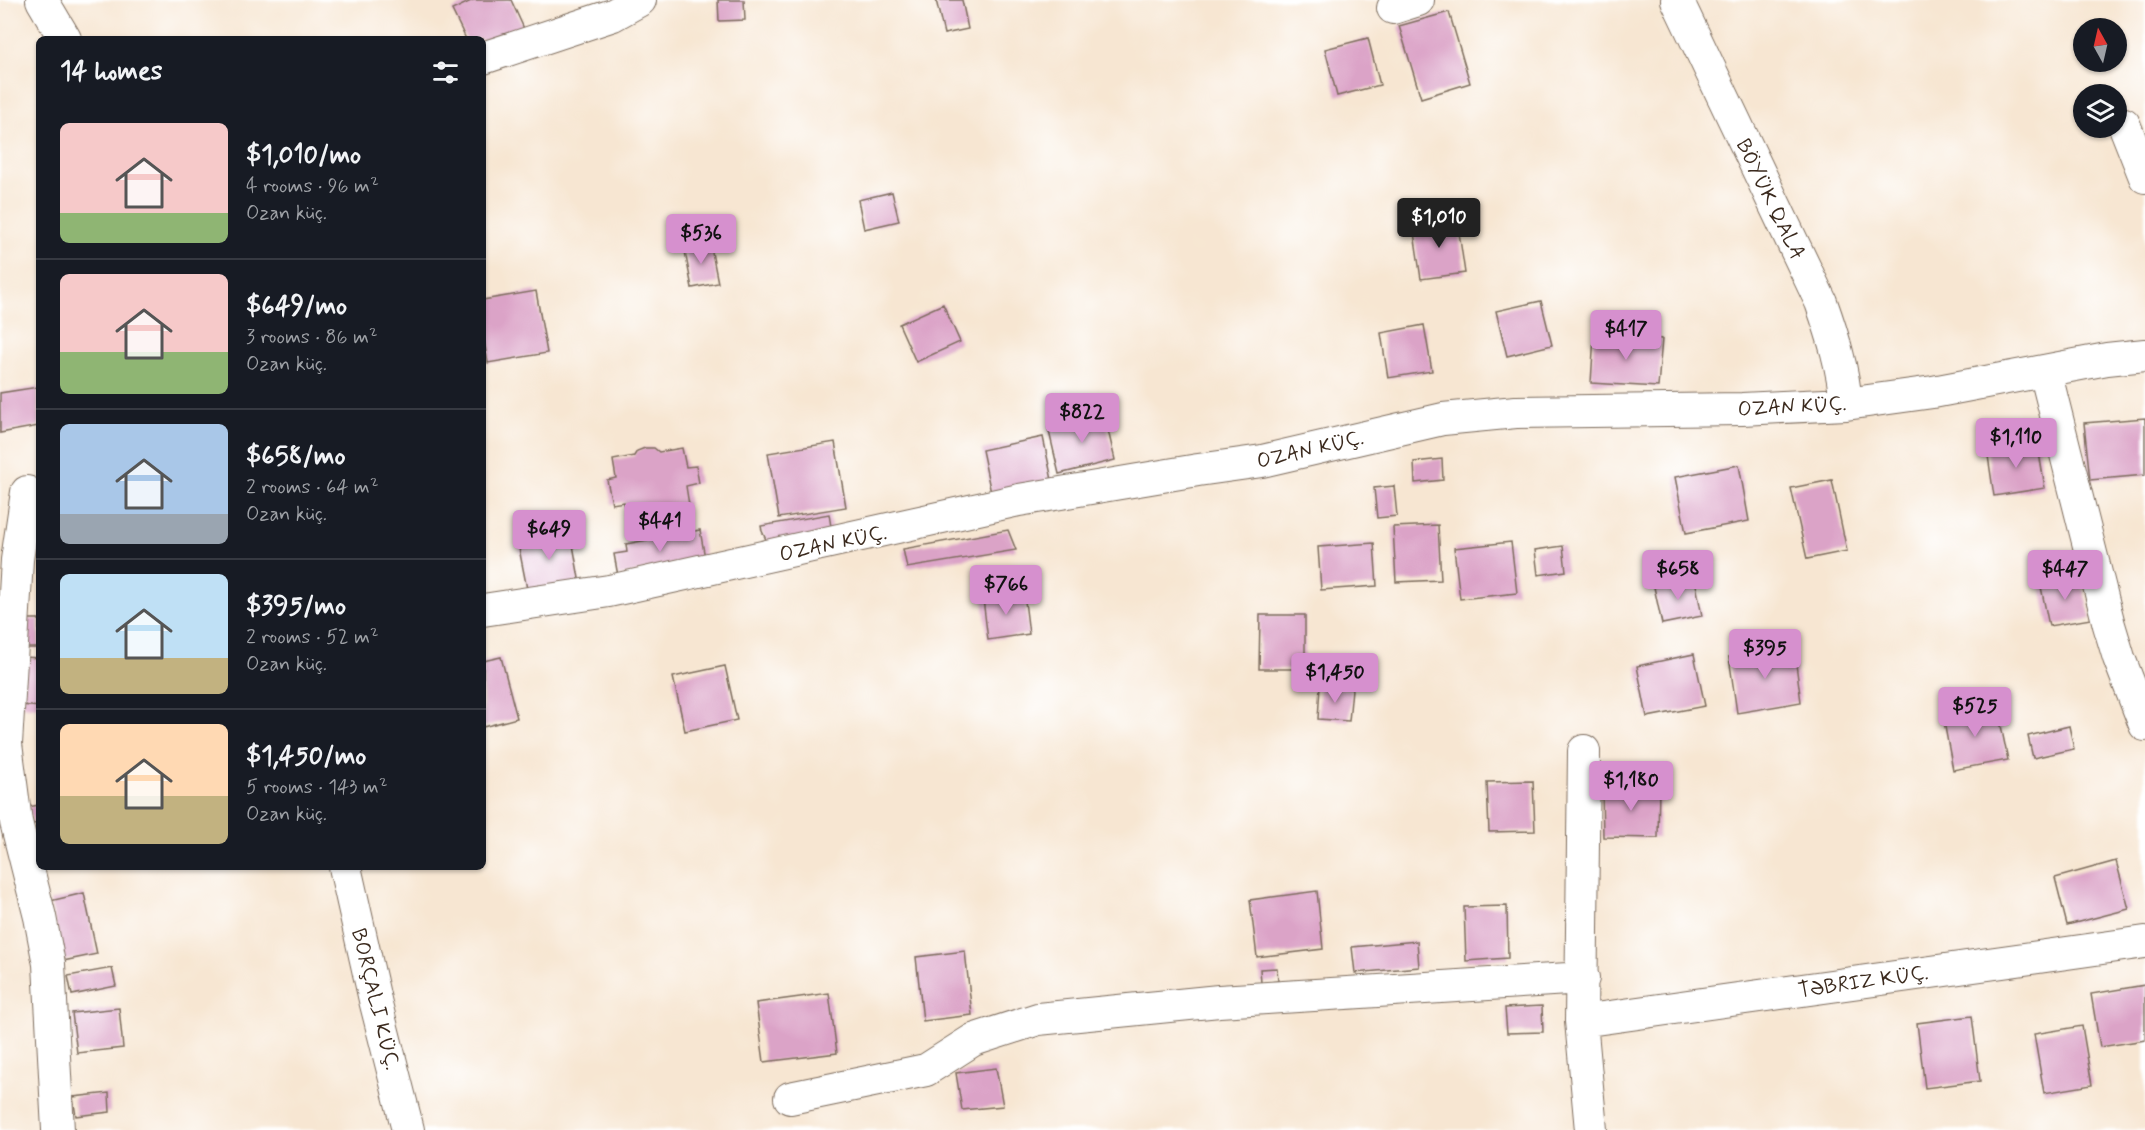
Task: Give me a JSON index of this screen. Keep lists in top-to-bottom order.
{
  "streets": {
    "street": ["BÖYÜK QALA", "OZAN KÜÇ.", "TƏBRIZ KÜÇ."]
  },
  "crossings": [
    ["BÖYÜK QALA", "OZAN KÜÇ."]
  ],
  "north": "top",
  "page": {
    "heading": "14 homes",
    "list": [
      {
        "name": "$1,010/mo",
        "note": "4 rooms · 96 m² · Ozan küç."
      },
      {
        "name": "$649/mo",
        "note": "3 rooms · 86 m² · Ozan küç."
      },
      {
        "name": "$658/mo",
        "note": "2 rooms · 64 m² · Ozan küç."
      },
      {
        "name": "$395/mo",
        "note": "2 rooms · 52 m² · Ozan küç."
      },
      {
        "name": "$1,450/mo",
        "note": "5 rooms · 143 m² · Ozan küç."
      }
    ],
    "price": [
      "$1,010",
      "$536",
      "$417",
      "$822",
      "$1,110",
      "$441",
      "$649",
      "$658",
      "$447",
      "$766",
      "$395",
      "$1,450",
      "$525",
      "$1,180"
    ]
  }
}
